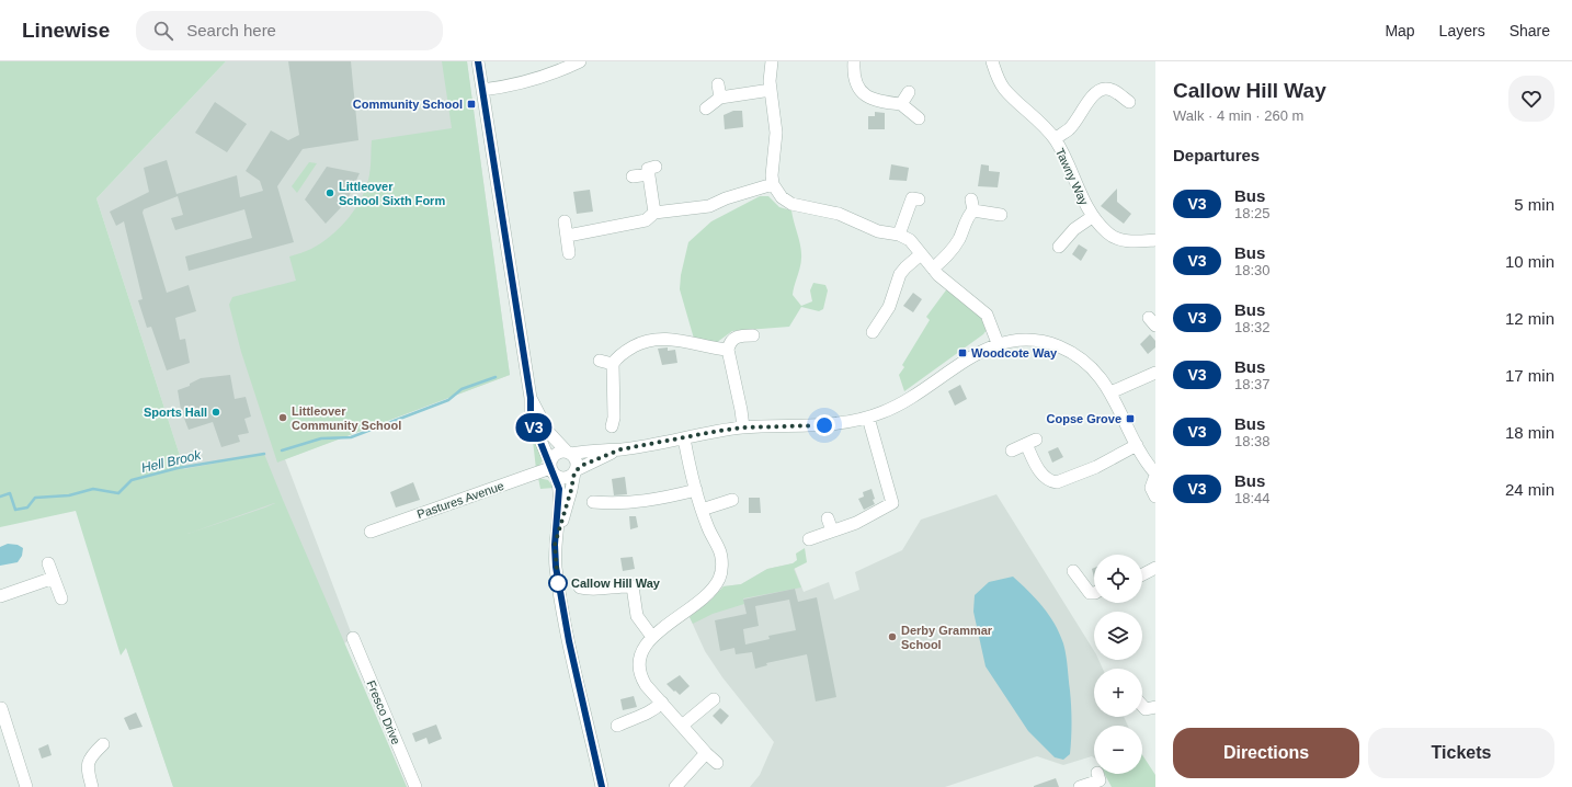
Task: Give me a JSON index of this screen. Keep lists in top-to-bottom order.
{
  "streets": {
    "street": ["Tawny Way", "Pastures Avenue", "Fresco Drive"]
  },
  "water": ["Hell Brook"],
  "places": {
    "transit": ["Community School", "Woodcote Way", "Copse Grove"],
    "other": [
      "Littleover School Sixth Form",
      "Sports Hall",
      "Littleover Community School",
      "Callow Hill Way",
      "Derby Grammar School"
    ]
  },
  "lines": ["bus line V3"],
  "page": {
    "header": "Linewise",
    "search": "Search here",
    "nav": ["Map", "Layers", "Share"],
    "on_map": "V3",
    "heading": [
      ["Callow Hill Way", "Walk · 4 min · 260 m"],
      "Departures"
    ],
    "list": [
      {
        "mark": "V3",
        "name": "Bus",
        "note": "18:25",
        "value": "5 min"
      },
      {
        "mark": "V3",
        "name": "Bus",
        "note": "18:30",
        "value": "10 min"
      },
      {
        "mark": "V3",
        "name": "Bus",
        "note": "18:32",
        "value": "12 min"
      },
      {
        "mark": "V3",
        "name": "Bus",
        "note": "18:37",
        "value": "17 min"
      },
      {
        "mark": "V3",
        "name": "Bus",
        "note": "18:38",
        "value": "18 min"
      },
      {
        "mark": "V3",
        "name": "Bus",
        "note": "18:44",
        "value": "24 min"
      }
    ],
    "map_buttons": ["+", "−"],
    "buttons": ["Directions", "Tickets"]
  }
}
